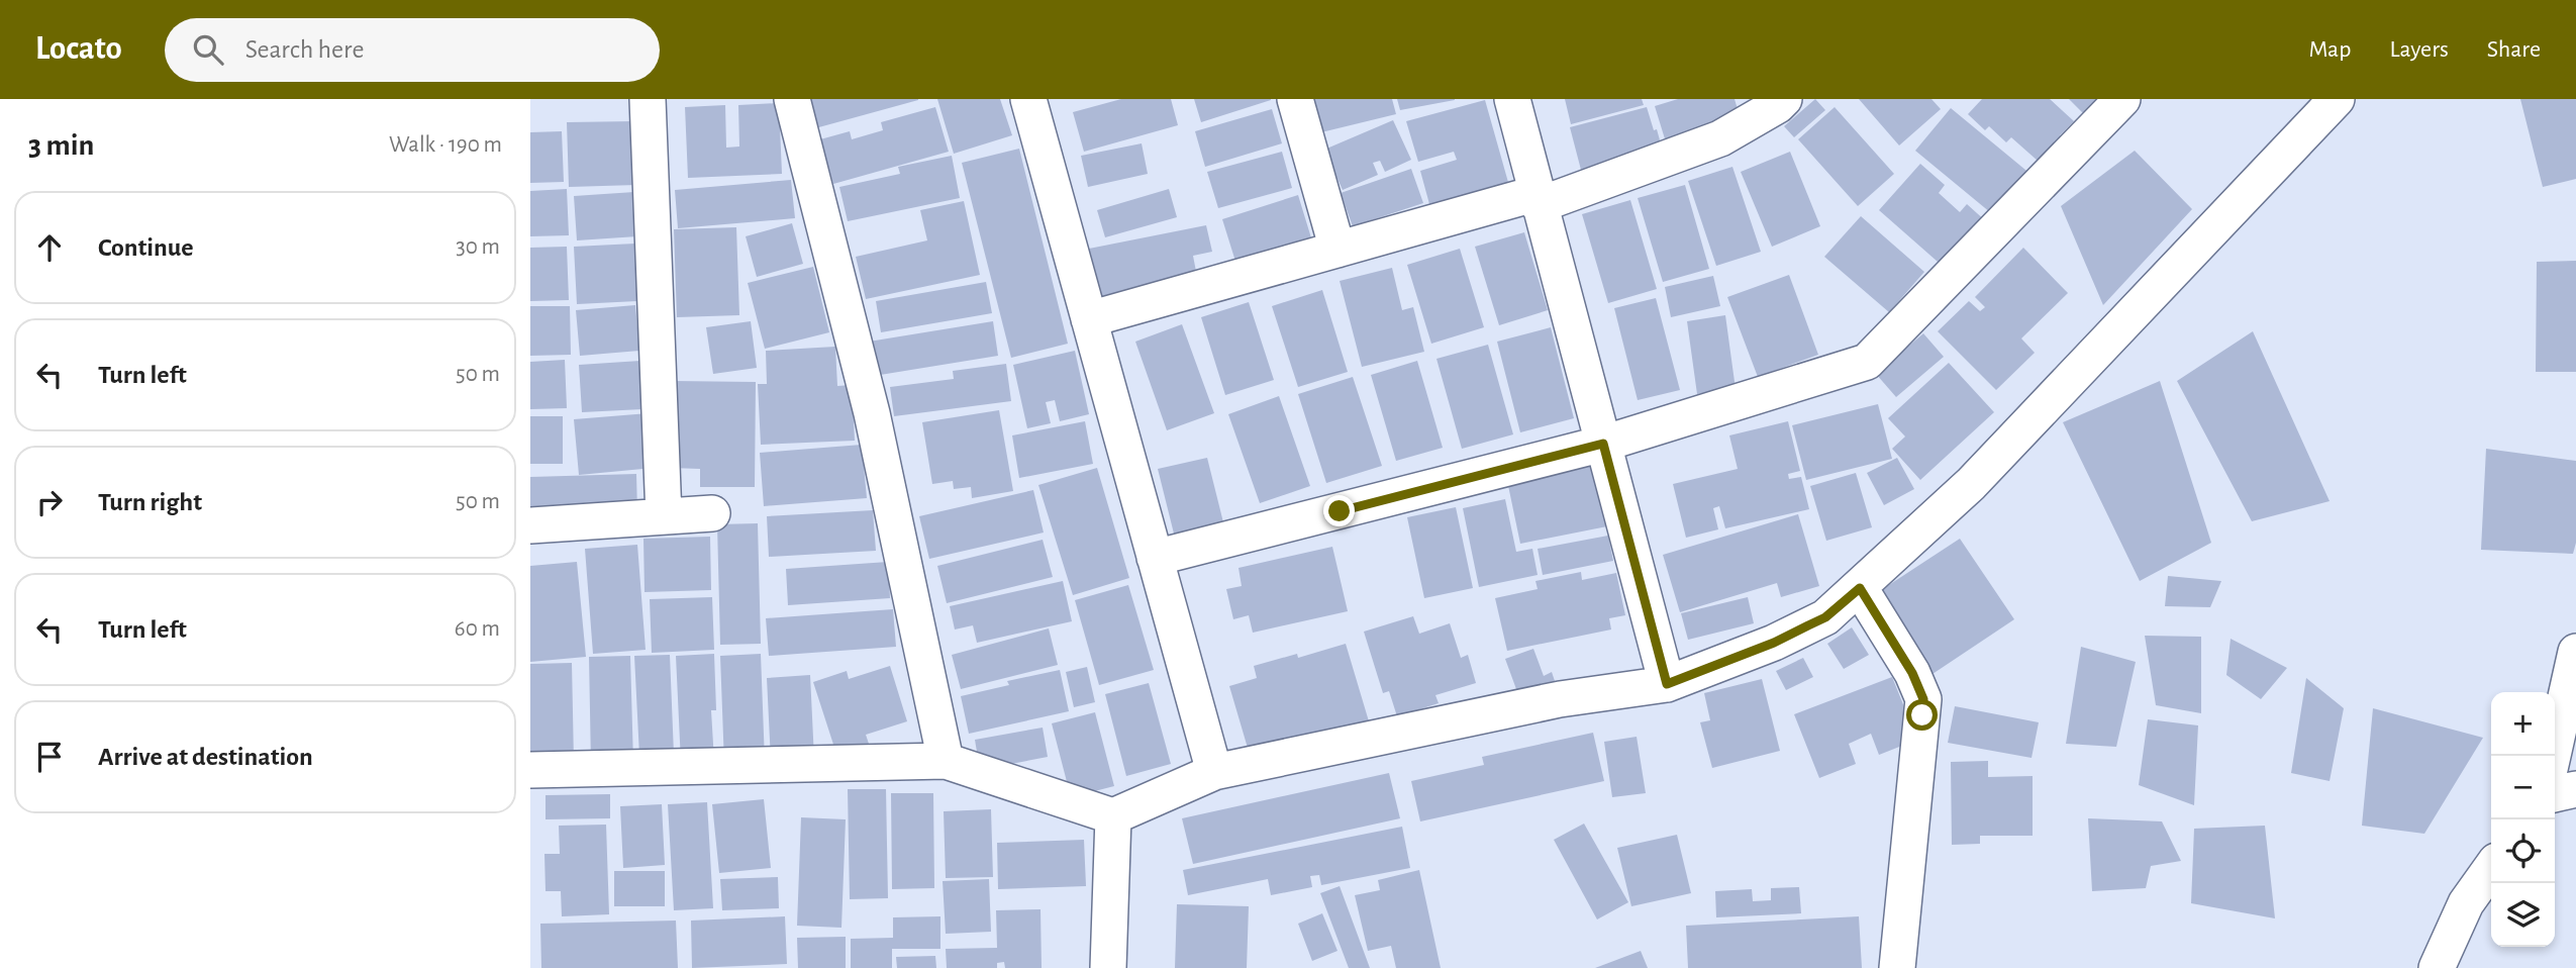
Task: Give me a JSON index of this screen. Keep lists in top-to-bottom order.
{
  "page": {
    "header": "Locato",
    "search": "Search here",
    "nav": ["Map", "Layers", "Share"],
    "heading": ["3 min", "Walk · 190 m"],
    "list": [
      ["Continue", "30 m"],
      ["Turn left", "50 m"],
      ["Turn right", "50 m"],
      ["Turn left", "60 m"],
      "Arrive at destination"
    ],
    "map_buttons": ["+", "−"]
  }
}
